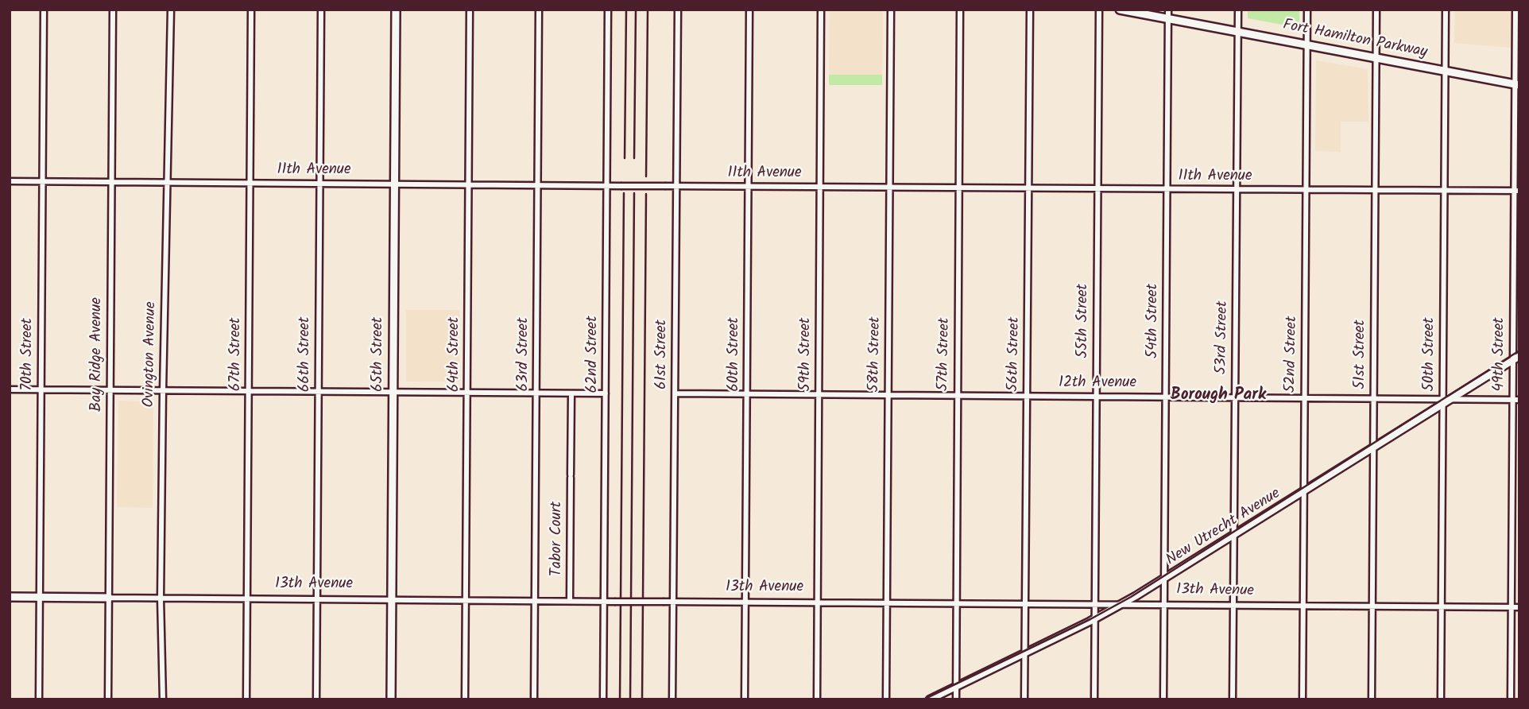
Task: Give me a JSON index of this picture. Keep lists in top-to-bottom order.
{
  "streets": {
    "main road": ["Fort Hamilton Parkway", "65th Street", "13th Avenue"],
    "street": [
      "11th Avenue",
      "55th Street",
      "54th Street",
      "53rd Street",
      "70th Street",
      "Bay Ridge Avenue",
      "Ovington Avenue",
      "67th Street",
      "66th Street",
      "64th Street",
      "63rd Street",
      "62nd Street",
      "61st Street",
      "60th Street",
      "59th Street",
      "58th Street",
      "57th Street",
      "56th Street",
      "52nd Street",
      "51st Street",
      "50th Street",
      "49th Street",
      "12th Avenue",
      "New Utrecht Avenue",
      "Tabor Court"
    ]
  },
  "crossings": [
    ["Fort Hamilton Parkway", "54th Street"],
    ["Fort Hamilton Parkway", "53rd Street"],
    ["Fort Hamilton Parkway", "52nd Street"],
    ["Fort Hamilton Parkway", "51st Street"],
    ["Fort Hamilton Parkway", "50th Street"],
    ["Fort Hamilton Parkway", "49th Street"],
    ["11th Avenue", "55th Street"],
    ["11th Avenue", "54th Street"],
    ["11th Avenue", "53rd Street"],
    ["11th Avenue", "70th Street"],
    ["11th Avenue", "Bay Ridge Avenue"],
    ["11th Avenue", "Ovington Avenue"],
    ["11th Avenue", "67th Street"],
    ["11th Avenue", "66th Street"],
    ["11th Avenue", "65th Street"],
    ["11th Avenue", "64th Street"],
    ["11th Avenue", "63rd Street"],
    ["11th Avenue", "62nd Street"],
    ["11th Avenue", "61st Street"],
    ["11th Avenue", "60th Street"],
    ["11th Avenue", "59th Street"],
    ["11th Avenue", "58th Street"],
    ["11th Avenue", "57th Street"],
    ["11th Avenue", "56th Street"],
    ["11th Avenue", "52nd Street"],
    ["11th Avenue", "51st Street"],
    ["11th Avenue", "50th Street"],
    ["11th Avenue", "49th Street"],
    ["55th Street", "12th Avenue"],
    ["55th Street", "New Utrecht Avenue"],
    ["55th Street", "13th Avenue"],
    ["54th Street", "12th Avenue"],
    ["54th Street", "New Utrecht Avenue"],
    ["54th Street", "13th Avenue"],
    ["53rd Street", "12th Avenue"],
    ["53rd Street", "New Utrecht Avenue"],
    ["53rd Street", "13th Avenue"],
    ["70th Street", "13th Avenue"],
    ["Bay Ridge Avenue", "13th Avenue"],
    ["Ovington Avenue", "13th Avenue"],
    ["67th Street", "13th Avenue"],
    ["66th Street", "13th Avenue"],
    ["65th Street", "13th Avenue"],
    ["64th Street", "13th Avenue"],
    ["63rd Street", "13th Avenue"],
    ["62nd Street", "13th Avenue"],
    ["61st Street", "12th Avenue"],
    ["61st Street", "13th Avenue"],
    ["60th Street", "12th Avenue"],
    ["60th Street", "13th Avenue"],
    ["59th Street", "12th Avenue"],
    ["59th Street", "13th Avenue"],
    ["58th Street", "12th Avenue"],
    ["58th Street", "13th Avenue"],
    ["57th Street", "12th Avenue"],
    ["57th Street", "New Utrecht Avenue"],
    ["57th Street", "13th Avenue"],
    ["56th Street", "12th Avenue"],
    ["56th Street", "New Utrecht Avenue"],
    ["56th Street", "13th Avenue"],
    ["52nd Street", "12th Avenue"],
    ["52nd Street", "New Utrecht Avenue"],
    ["52nd Street", "13th Avenue"],
    ["51st Street", "12th Avenue"],
    ["51st Street", "New Utrecht Avenue"],
    ["51st Street", "13th Avenue"],
    ["50th Street", "12th Avenue"],
    ["50th Street", "New Utrecht Avenue"],
    ["50th Street", "13th Avenue"],
    ["49th Street", "New Utrecht Avenue"],
    ["49th Street", "13th Avenue"],
    ["12th Avenue", "New Utrecht Avenue"],
    ["New Utrecht Avenue", "13th Avenue"],
    ["Tabor Court", "13th Avenue"]
  ],
  "districts": ["Borough Park"]
}
